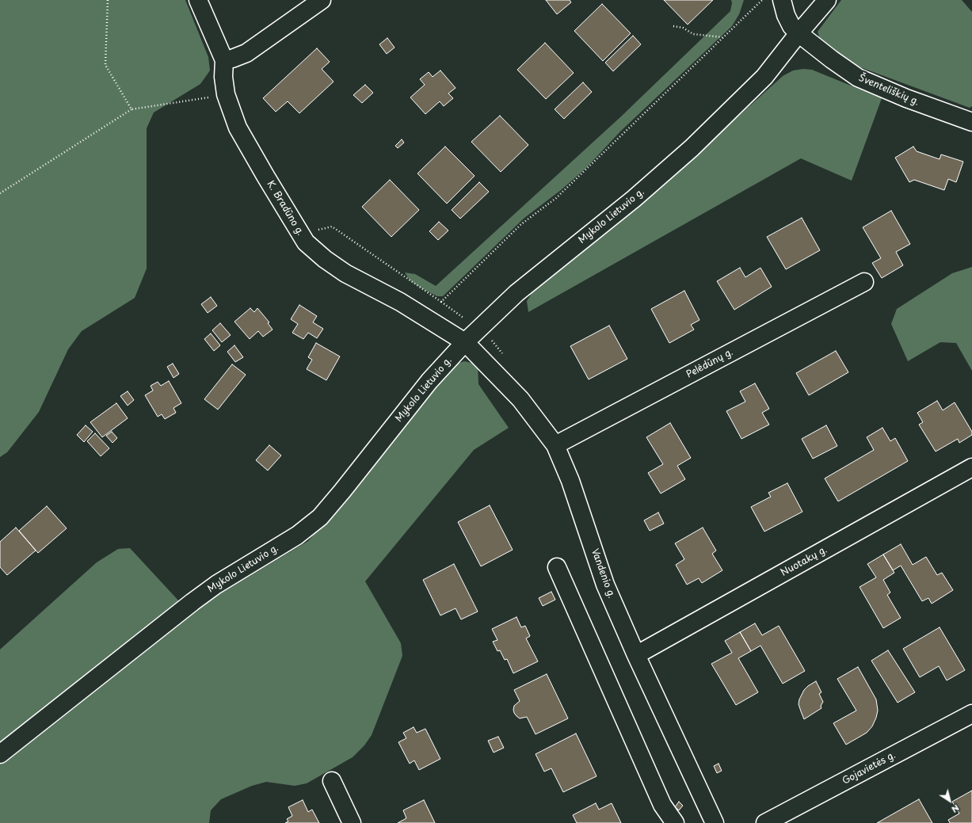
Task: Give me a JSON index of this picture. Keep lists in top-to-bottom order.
{
  "streets": {
    "street": [
      "Šventeliškių g.",
      "K. Bradūno g.",
      "Mykolo Lietuvio g.",
      "Pelėdūnų g.",
      "Nuotakų g.",
      "Vandenio g.",
      "Gojavietės g."
    ]
  },
  "crossings": [
    ["Šventeliškių g.", "Mykolo Lietuvio g."],
    ["K. Bradūno g.", "Mykolo Lietuvio g."],
    ["K. Bradūno g.", "Vandenio g."],
    ["Mykolo Lietuvio g.", "Vandenio g."],
    ["Pelėdūnų g.", "Vandenio g."],
    ["Nuotakų g.", "Vandenio g."]
  ],
  "north": "bottom right"
}
